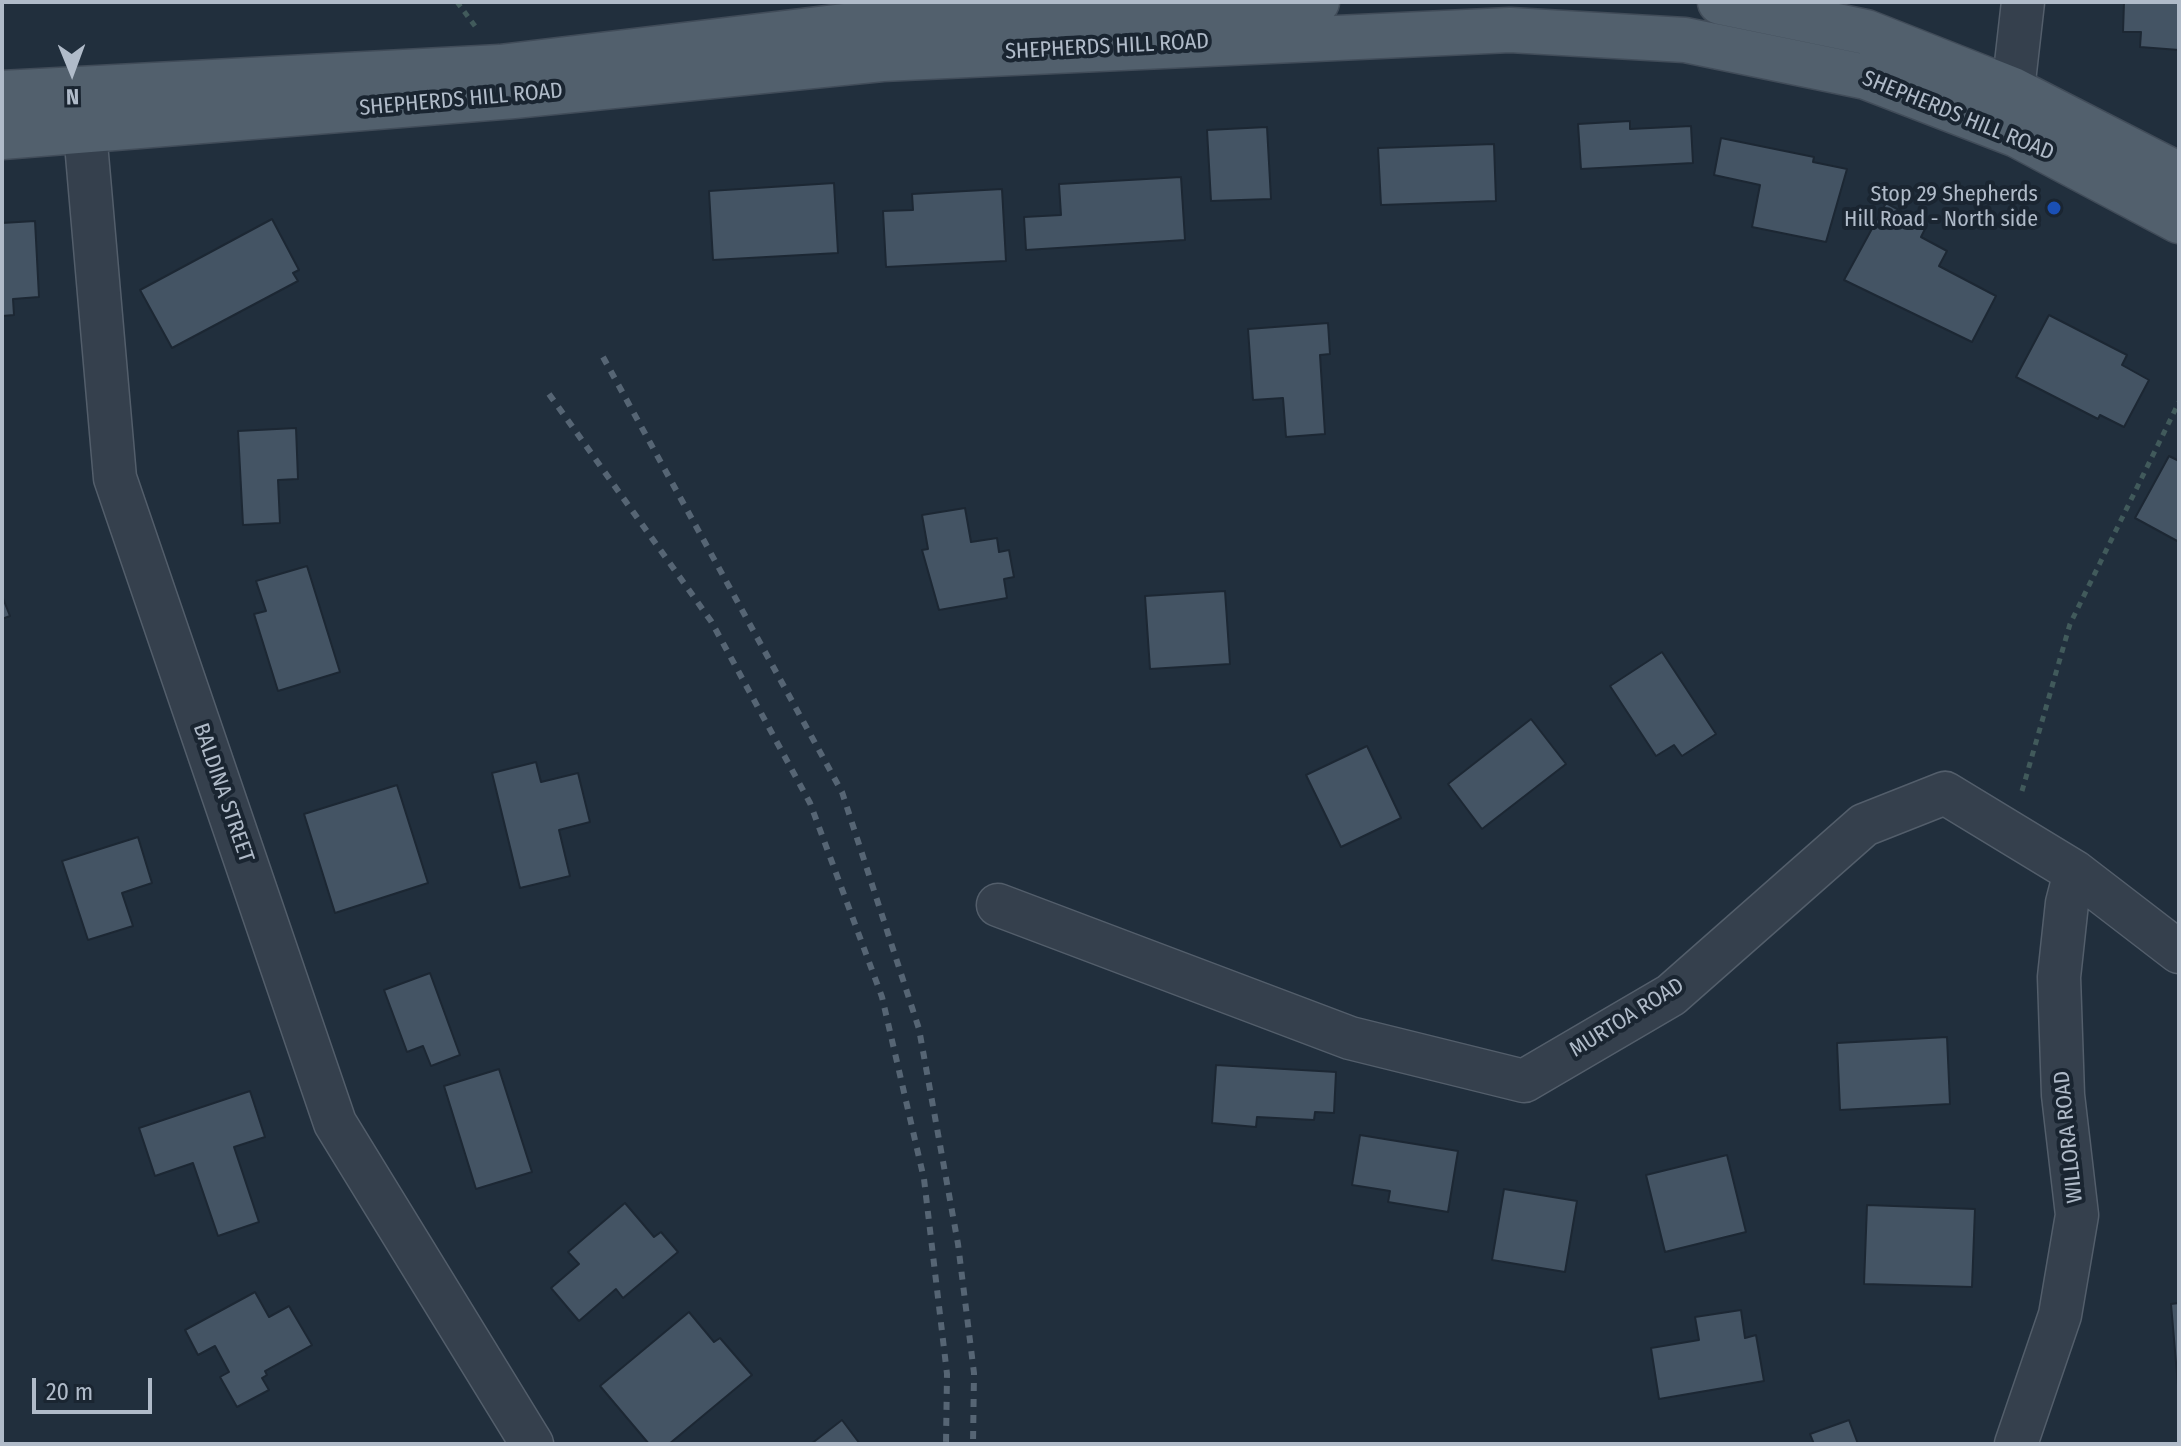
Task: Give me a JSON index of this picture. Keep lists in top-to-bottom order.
{
  "streets": {
    "main road": ["SHEPHERDS HILL ROAD"],
    "street": ["BALDINA STREET", "MURTOA ROAD", "WILLORA ROAD"]
  },
  "crossings": [
    ["SHEPHERDS HILL ROAD", "BALDINA STREET"],
    ["MURTOA ROAD", "WILLORA ROAD"]
  ],
  "places": ["Stop 29 Shepherds Hill Road - North side"],
  "scale_bar": "20 m",
  "north": "bottom"
}
